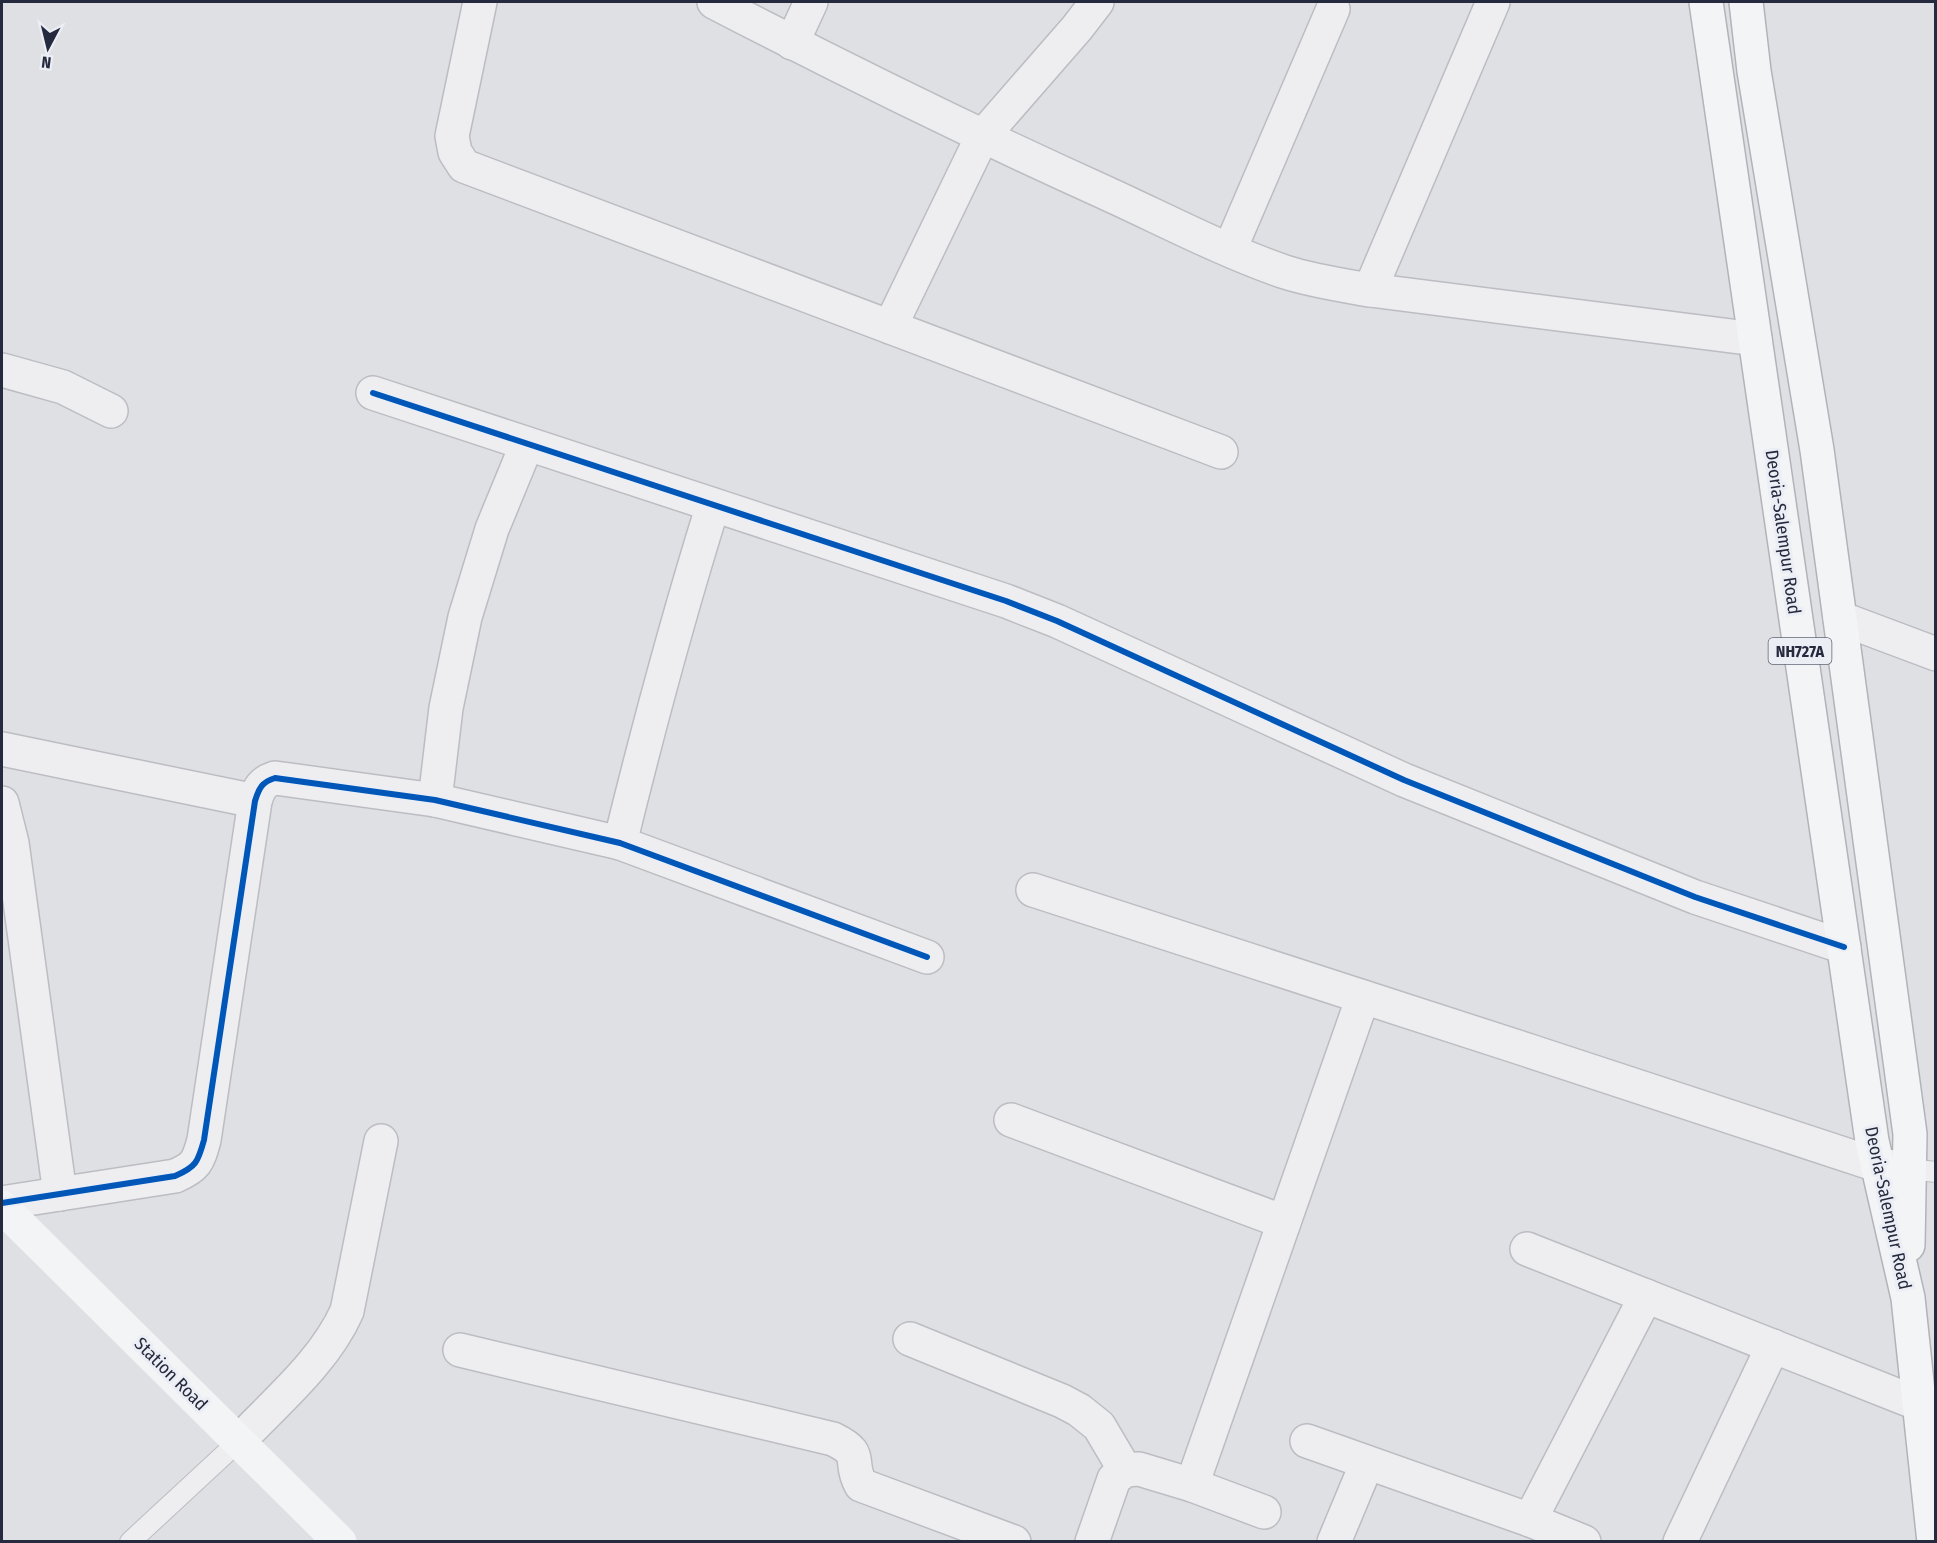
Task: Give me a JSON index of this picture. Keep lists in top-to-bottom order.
{
  "streets": {
    "main road": ["Deoria-Salempur Road", "NH727A", "Station Road"]
  },
  "crossings": [
    ["Deoria-Salempur Road", "NH727A"]
  ],
  "north": "bottom"
}
